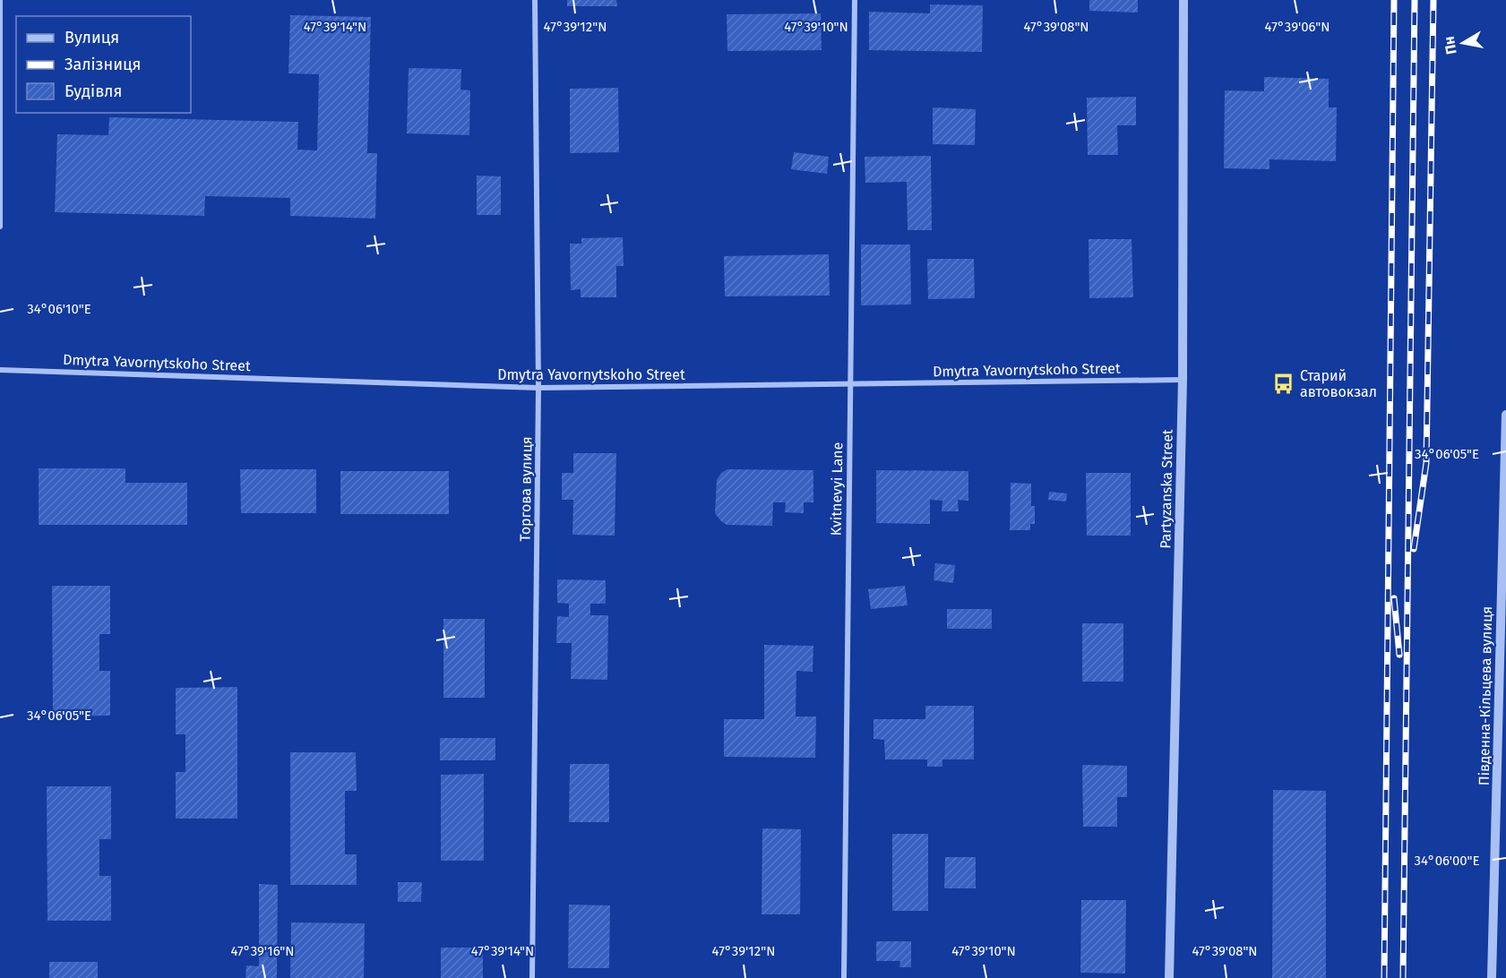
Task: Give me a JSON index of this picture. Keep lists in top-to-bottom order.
{
  "streets": {
    "street": [
      "Dmytra Yavornytskoho Street",
      "Торгова вулиця",
      "Kvitnevyi Lane",
      "Partyzanska Street",
      "Південна-Кільцева вулиця"
    ]
  },
  "crossings": [
    ["Dmytra Yavornytskoho Street", "Торгова вулиця"],
    ["Dmytra Yavornytskoho Street", "Kvitnevyi Lane"],
    ["Dmytra Yavornytskoho Street", "Partyzanska Street"]
  ],
  "places": {
    "bus stop": ["Старий автовокзал"]
  },
  "legend": ["Вулиця", "Залізниця", "Будівля"],
  "north": "left",
  "coordinates": [
    "47°39'14\"N",
    "47°39'12\"N",
    "47°39'10\"N",
    "47°39'08\"N",
    "47°39'06\"N",
    "34°06'10\"E",
    "34°06'05\"E",
    "34°06'00\"E",
    "47°39'16\"N"
  ]
}
